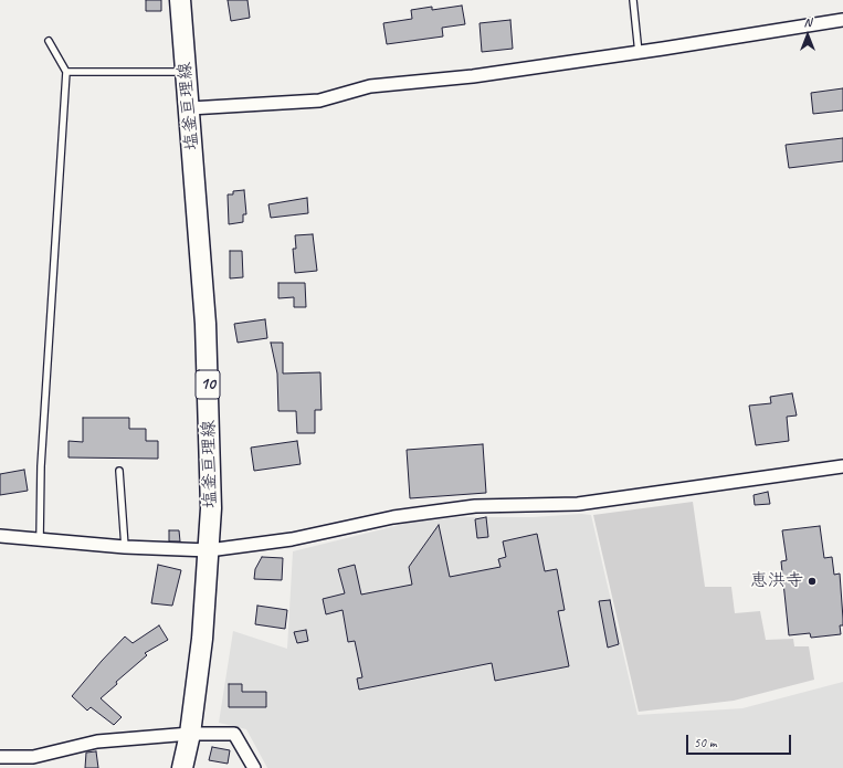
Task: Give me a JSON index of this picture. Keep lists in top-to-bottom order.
{
  "streets": {
    "main road": ["塩釜亘理線", "10"]
  },
  "places": ["恵洪寺"],
  "scale_bar": "50 m",
  "north": "top"
}
